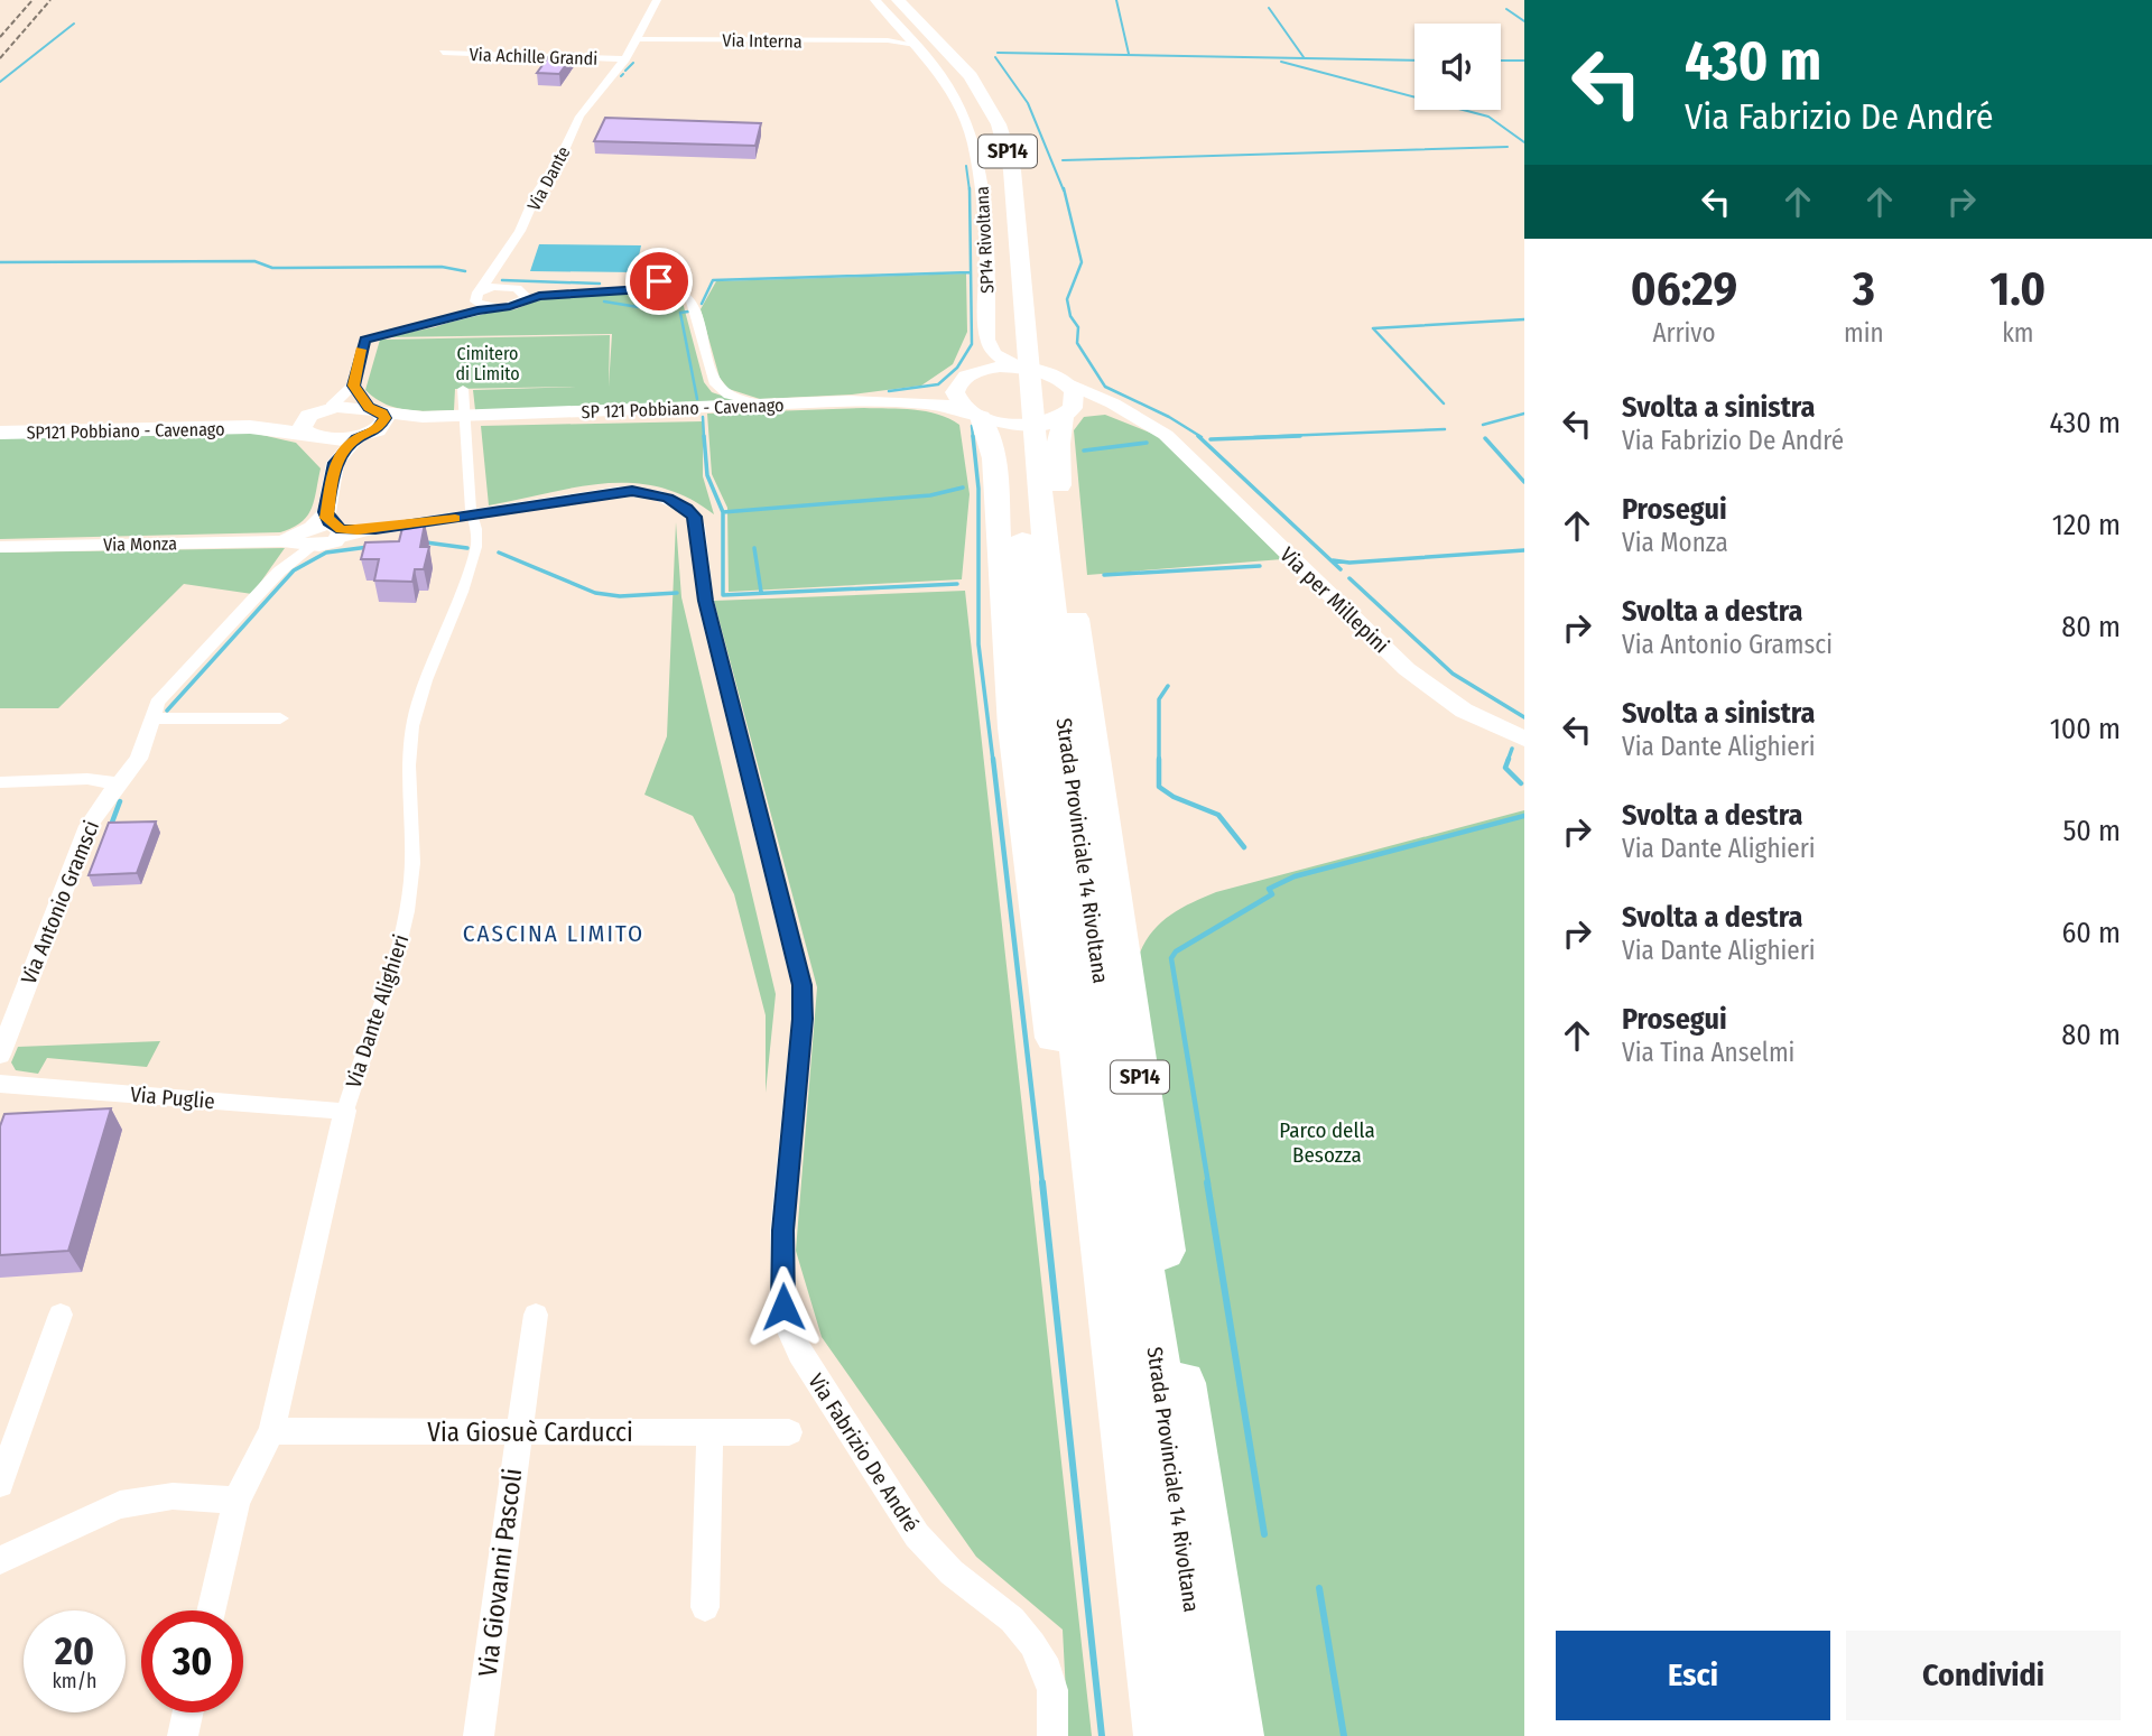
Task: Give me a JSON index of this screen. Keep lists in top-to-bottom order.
{
  "streets": {
    "highway": ["SP14", "Strada Provinciale 14 Rivoltana"],
    "main road": ["SP14 Rivoltana", "SP 121 Pobbiano - Cavenago", "SP121 Pobbiano - Cavenago"],
    "street": [
      "Via Interna",
      "Via Achille Grandi",
      "Via Dante",
      "Via Monza",
      "Via per Millepini",
      "Via Antonio Gramsci",
      "Via Dante Alighieri",
      "Via Puglie",
      "Via Giosuè Carducci",
      "Via Fabrizio De André",
      "Via Giovanni Pascoli"
    ]
  },
  "crossings": [
    ["Via Interna", "Via Dante"],
    ["Via Interna", "SP14 Rivoltana"],
    ["Via Achille Grandi", "Via Dante"],
    ["SP14", "SP14 Rivoltana"],
    ["SP14", "Via per Millepini"],
    ["SP14", "Strada Provinciale 14 Rivoltana"],
    ["SP14 Rivoltana", "SP 121 Pobbiano - Cavenago"],
    ["SP14 Rivoltana", "Via per Millepini"],
    ["SP14 Rivoltana", "Strada Provinciale 14 Rivoltana"],
    ["SP 121 Pobbiano - Cavenago", "Via Dante Alighieri"],
    ["Via Monza", "Via Antonio Gramsci"],
    ["Via Monza", "Via Dante Alighieri"],
    ["Via Monza", "Via Fabrizio De André"],
    ["Via per Millepini", "Strada Provinciale 14 Rivoltana"],
    ["Via Dante Alighieri", "Via Puglie"],
    ["Via Dante Alighieri", "Via Giosuè Carducci"],
    ["Via Dante Alighieri", "Via Fabrizio De André"],
    ["Via Giosuè Carducci", "Via Giovanni Pascoli"]
  ],
  "districts": ["CASCINA LIMITO"],
  "parks": ["Cimitero di Limito", "Parco della Besozza"],
  "page": {
    "turn": ["430 m", "Via Fabrizio De André"],
    "eta": [
      "06:29",
      "Arrivo",
      "3",
      "min",
      "1.0",
      "km"
    ],
    "list": [
      {
        "name": "Svolta a sinistra",
        "note": "Via Fabrizio De André",
        "value": "430 m"
      },
      {
        "name": "Prosegui",
        "note": "Via Monza",
        "value": "120 m"
      },
      {
        "name": "Svolta a destra",
        "note": "Via Antonio Gramsci",
        "value": "80 m"
      },
      {
        "name": "Svolta a sinistra",
        "note": "Via Dante Alighieri",
        "value": "100 m"
      },
      {
        "name": "Svolta a destra",
        "note": "Via Dante Alighieri",
        "value": "50 m"
      },
      {
        "name": "Svolta a destra",
        "note": "Via Dante Alighieri",
        "value": "60 m"
      },
      {
        "name": "Prosegui",
        "note": "Via Tina Anselmi",
        "value": "80 m"
      }
    ],
    "speed": "20 km/h",
    "limit": "30",
    "buttons": ["Esci", "Condividi"]
  }
}
